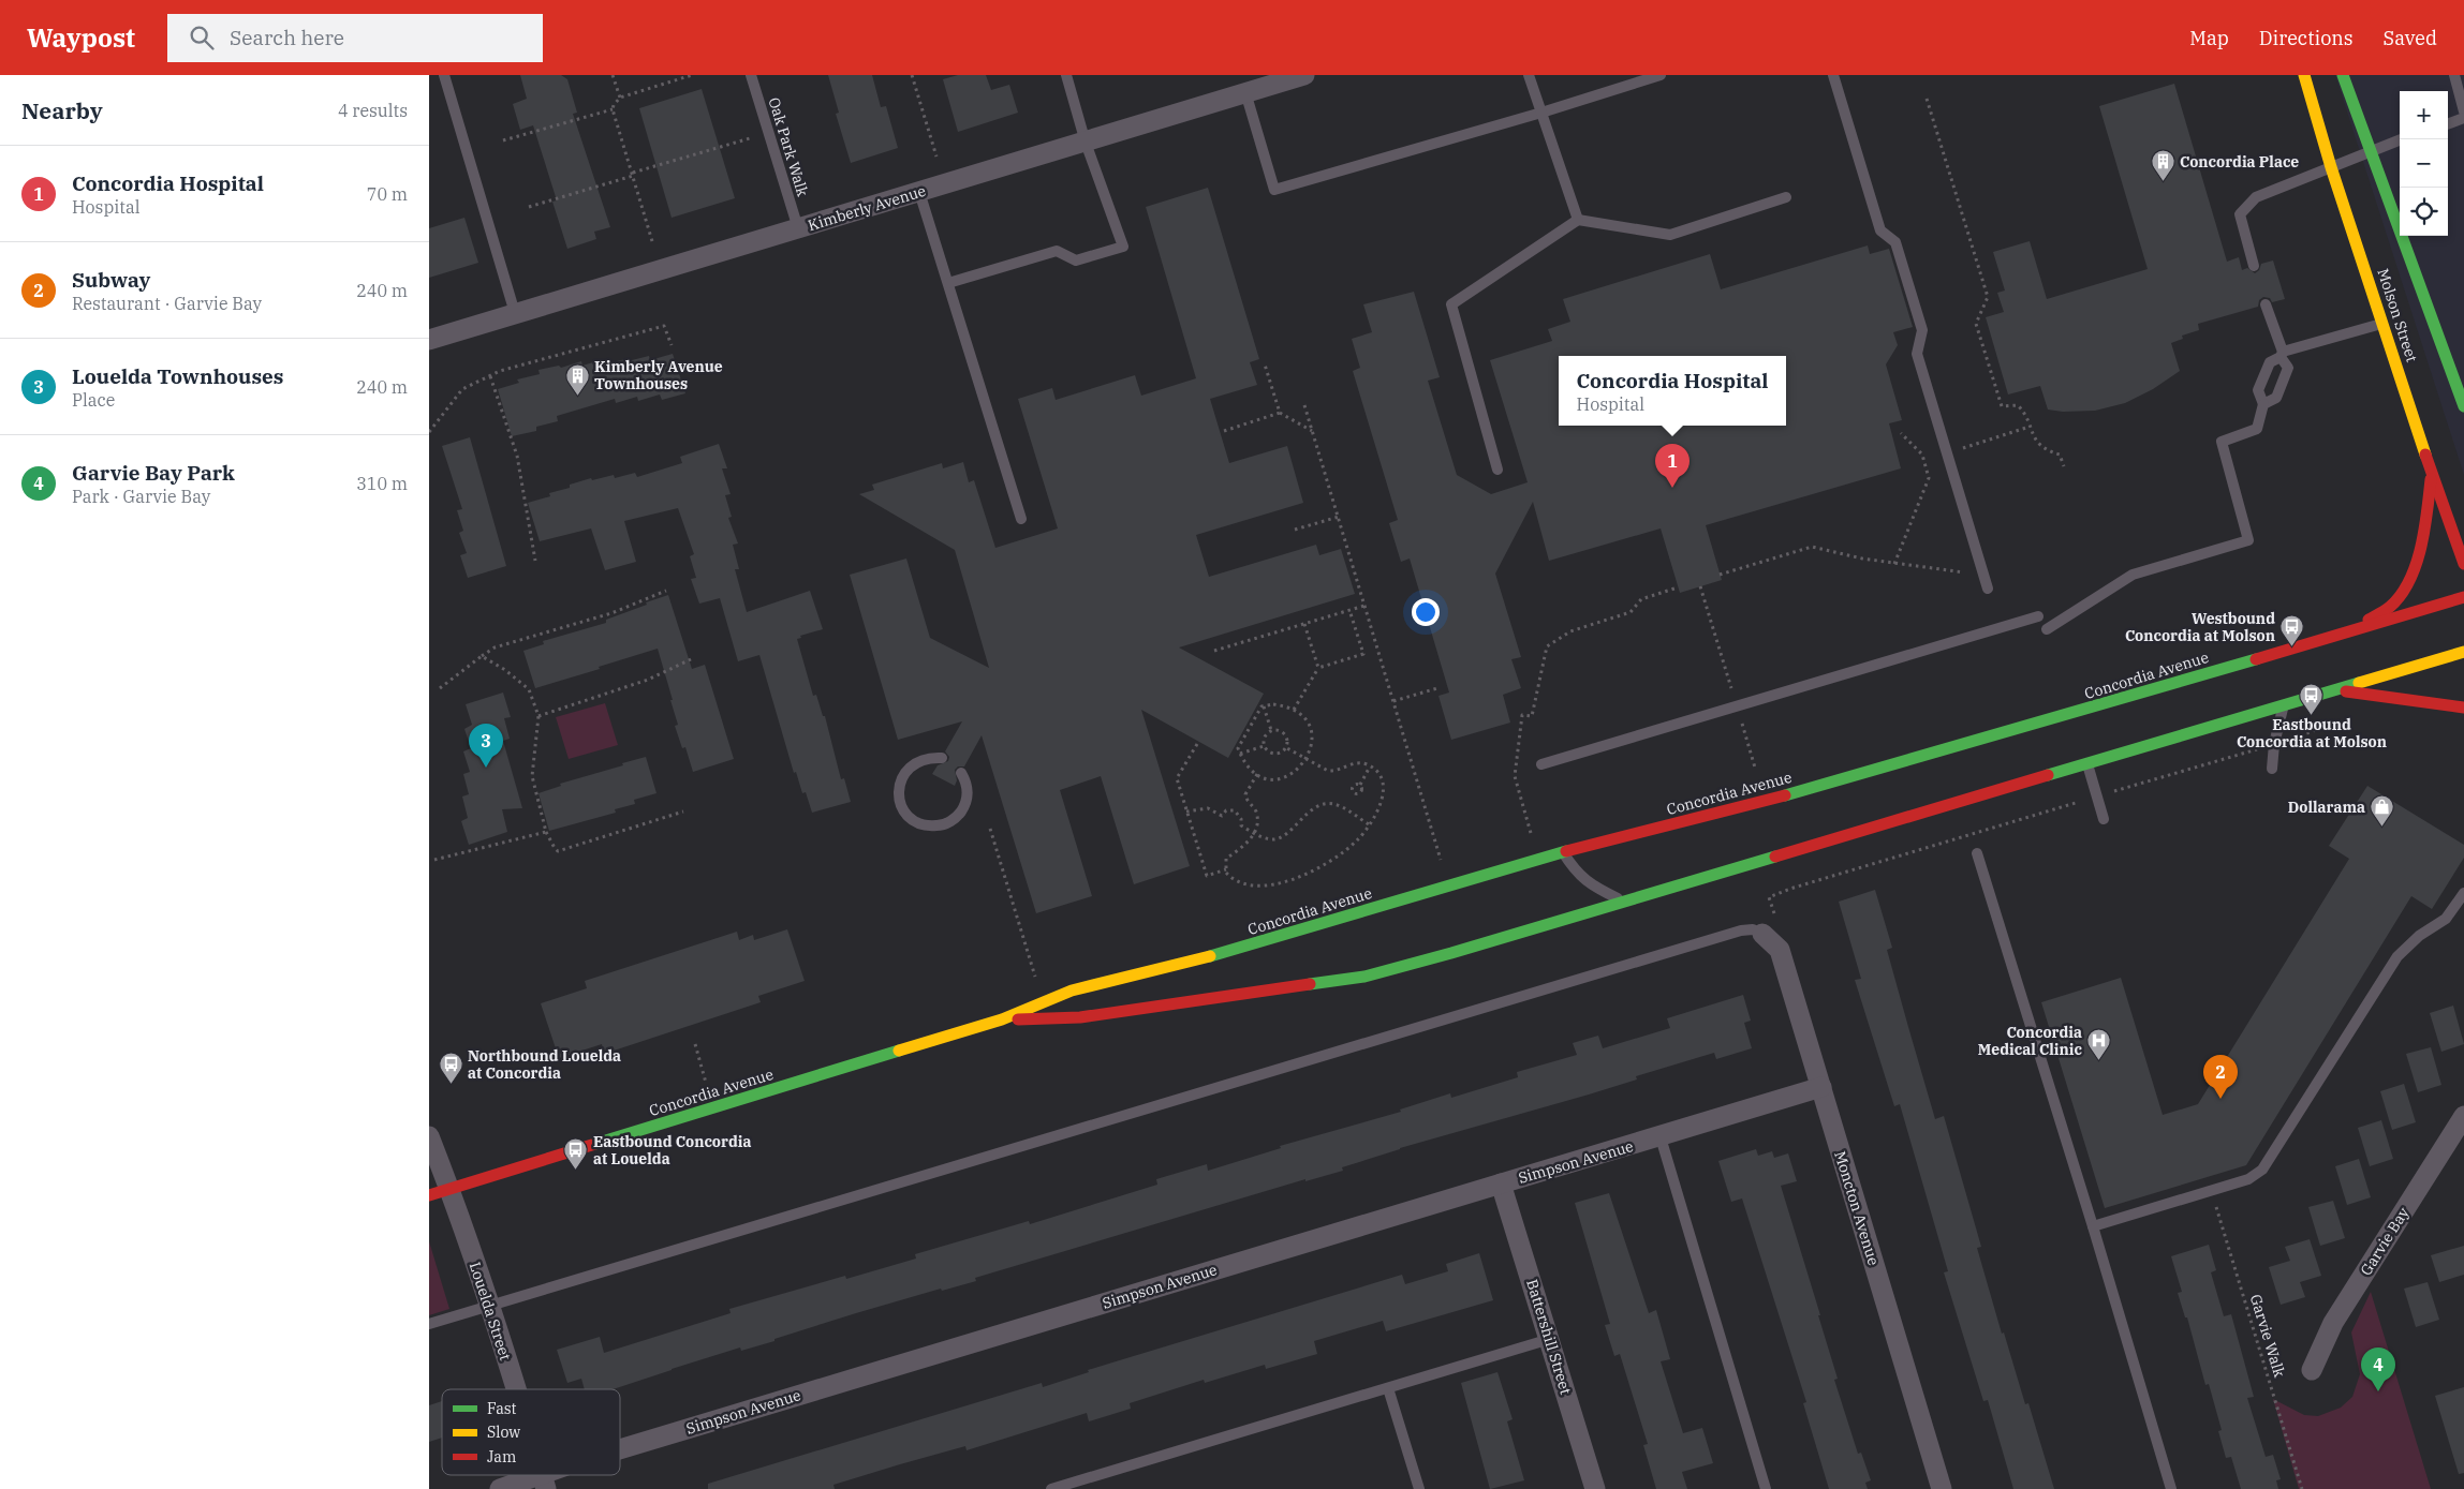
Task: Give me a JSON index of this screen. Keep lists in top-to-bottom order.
{
  "streets": {
    "main road": ["Molson Street", "Concordia Avenue"],
    "street": [
      "Kimberly Avenue",
      "Simpson Avenue",
      "Moncton Avenue",
      "Garvie Bay",
      "Louelda Street",
      "Battershill Street"
    ],
    "lane": ["Oak Park Walk"],
    "path": ["Garvie Walk"]
  },
  "crossings": [
    ["Oak Park Walk", "Kimberly Avenue"],
    ["Concordia Avenue", "Louelda Street"],
    ["Simpson Avenue", "Moncton Avenue"],
    ["Simpson Avenue", "Battershill Street"]
  ],
  "places": {
    "building": ["Concordia Place", "Kimberly Avenue Townhouses"],
    "bus stop": [
      "Westbound Concordia at Molson",
      "Eastbound Concordia at Molson",
      "Northbound Louelda at Concordia",
      "Eastbound Concordia at Louelda"
    ],
    "shop": ["Dollarama"],
    "hospital": ["Concordia Medical Clinic"]
  },
  "legend": ["Fast", "Slow", "Jam"],
  "page": {
    "header": "Waypost",
    "search": "Search here",
    "nav": ["Map", "Directions", "Saved"],
    "heading": ["Nearby", "4 results"],
    "map_buttons": ["+", "−"],
    "list": [
      {
        "mark": "1",
        "name": "Concordia Hospital",
        "note": "Hospital",
        "value": "70 m"
      },
      {
        "mark": "2",
        "name": "Subway",
        "note": "Restaurant · Garvie Bay",
        "value": "240 m"
      },
      {
        "mark": "3",
        "name": "Louelda Townhouses",
        "note": "Place",
        "value": "240 m"
      },
      {
        "mark": "4",
        "name": "Garvie Bay Park",
        "note": "Park · Garvie Bay",
        "value": "310 m"
      }
    ],
    "popup": ["Concordia Hospital", "Hospital"],
    "pins": [
      "1",
      "3",
      "2",
      "4"
    ]
  }
}
